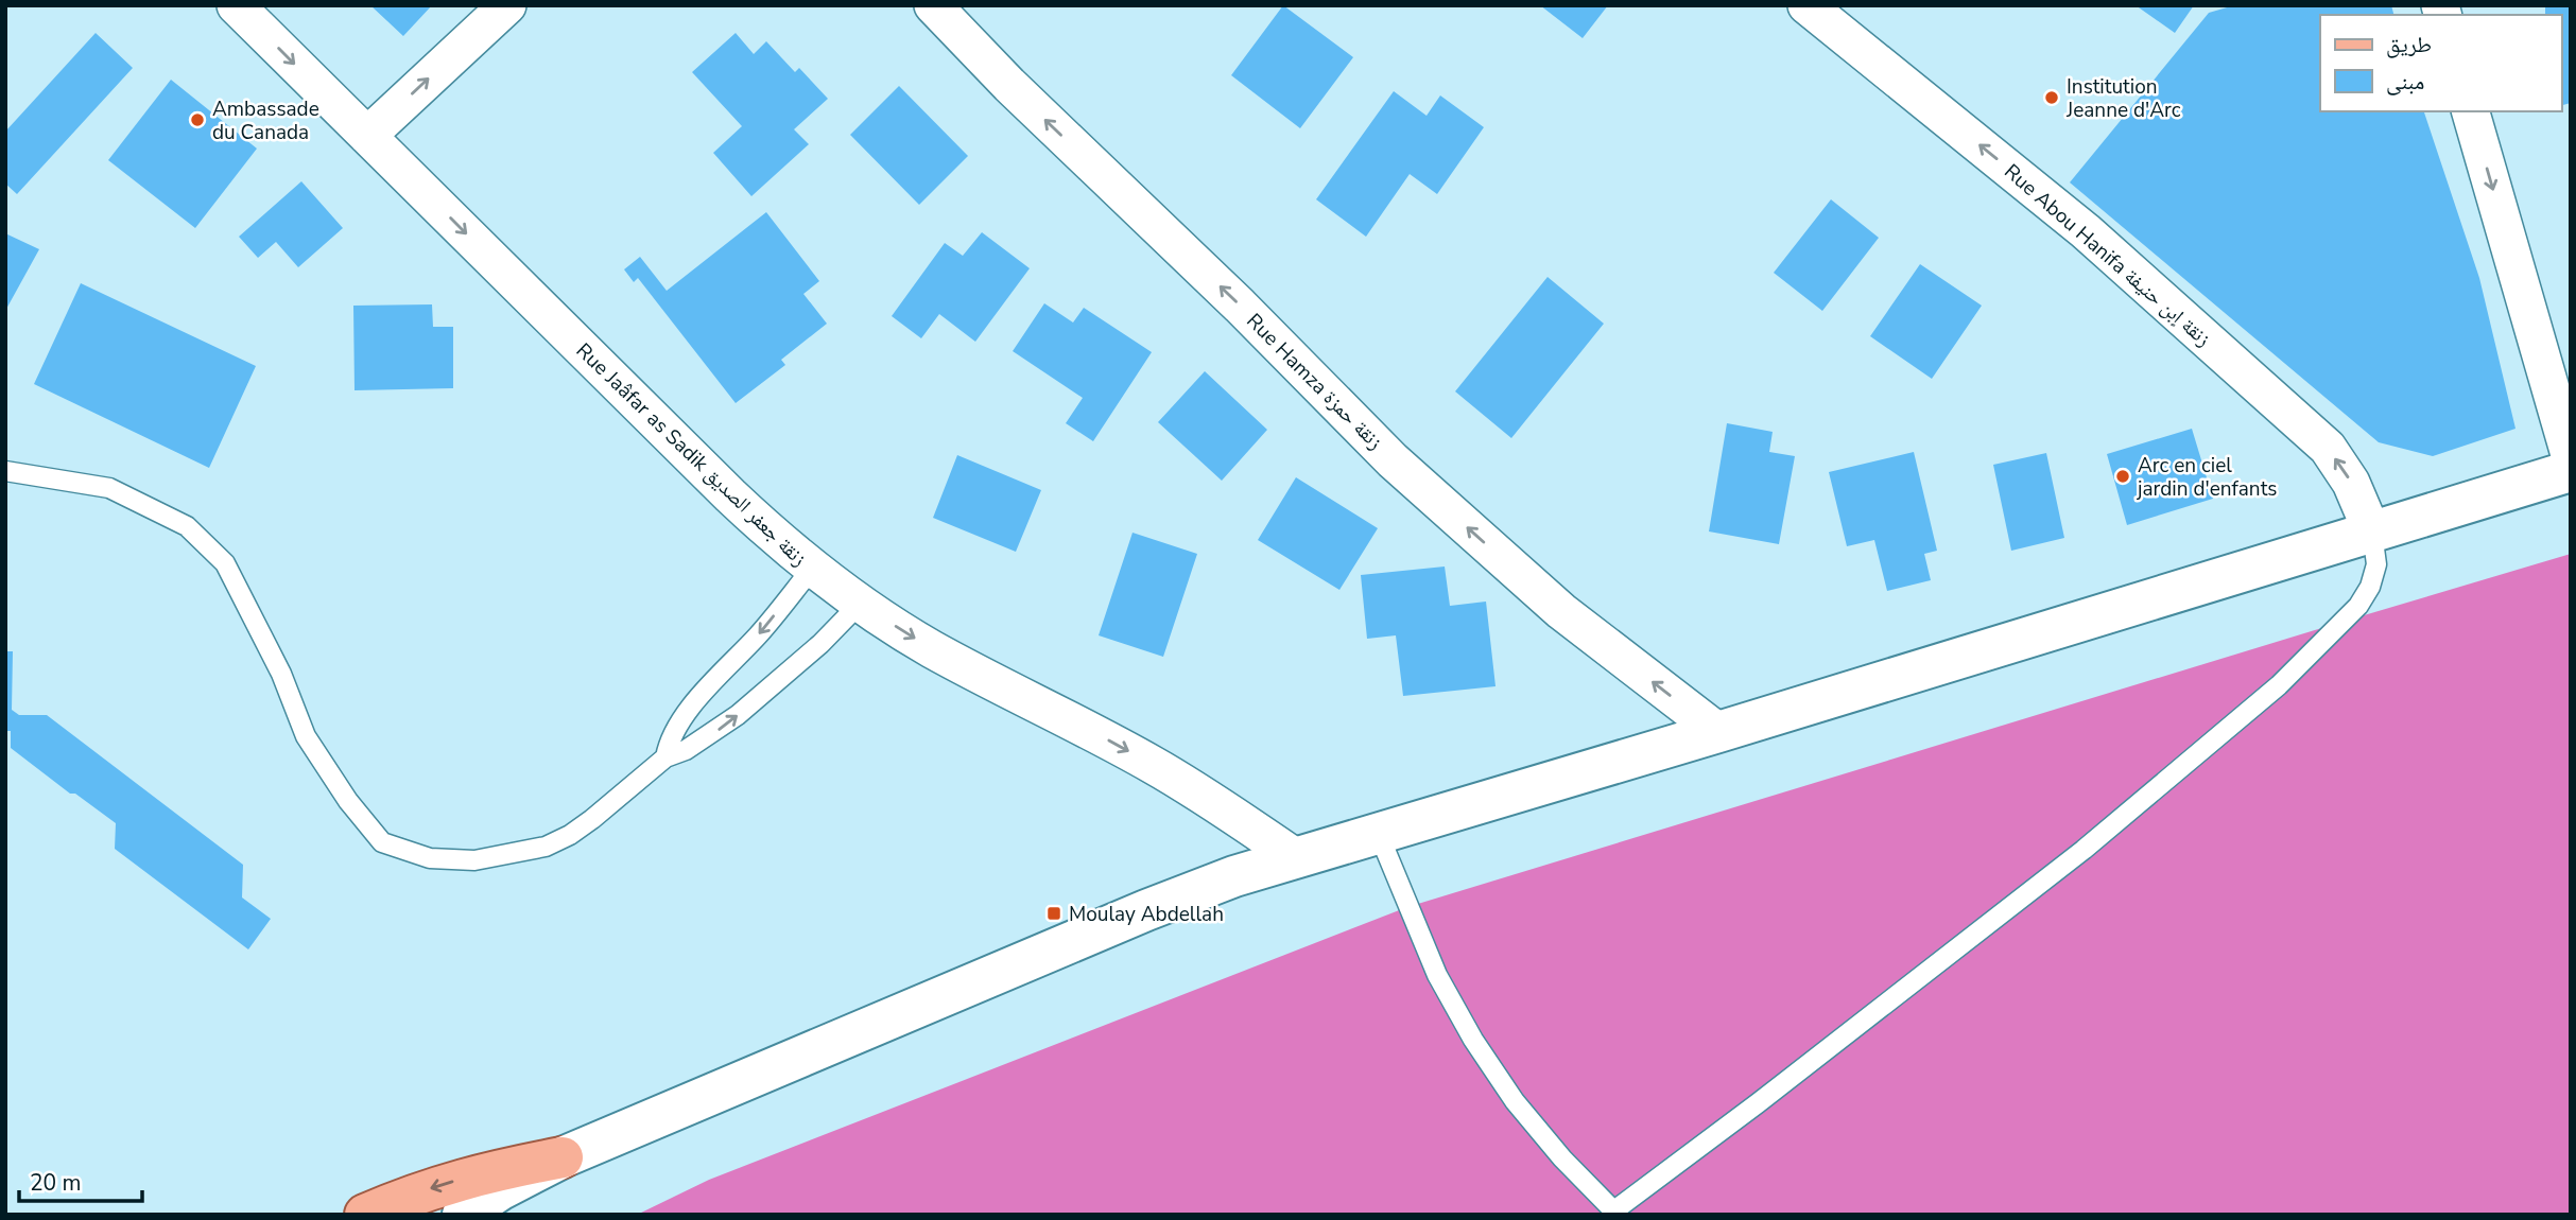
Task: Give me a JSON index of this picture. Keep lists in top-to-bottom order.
{
  "streets": {
    "street": ["Rue Abou Hanifa زنقة اٍبن حنيفة", "Rue Hamza زنقة حمزة", "Rue Jaâfar as Sadik زنقة جعفر الصديق"]
  },
  "one_way": ["Rue Abou Hanifa زنقة اٍبن حنيفة", "Rue Hamza زنقة حمزة", "Rue Jaâfar as Sadik زنقة جعفر الصديق"],
  "places": {
    "other": ["Institution Jeanne d'Arc", "Ambassade du Canada", "Arc en ciel jardin d'enfants"],
    "transit": ["Moulay Abdellah"]
  },
  "legend": ["طريق", "مبنى"],
  "scale_bar": "20 m"
}
